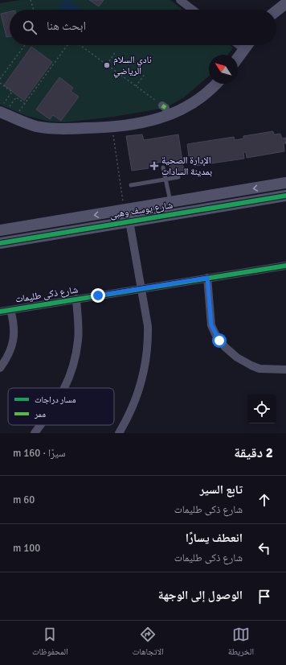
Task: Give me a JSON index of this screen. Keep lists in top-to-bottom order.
{
  "streets": {
    "street": ["شارع يوسف وهبى", "شارع ذكى طليمات"]
  },
  "places": {
    "other": ["نادي السلام الرياضي"],
    "health": ["الإدارة الصحية بمدينة السادات"]
  },
  "legend": ["مسار دراجات", "ممر"],
  "north": "top left",
  "page": {
    "search": "ابحث هنا",
    "heading": ["2 دقيقة", "سيرًا · 160 m"],
    "list": [
      ["تابع السير", "شارع ذكى طليمات", "60 m"],
      ["انعطف يسارًا", "شارع ذكى طليمات", "100 m"],
      "الوصول إلى الوجهة"
    ],
    "nav": ["الخريطة", "الاتجاهات", "المحفوظات"]
  }
}
